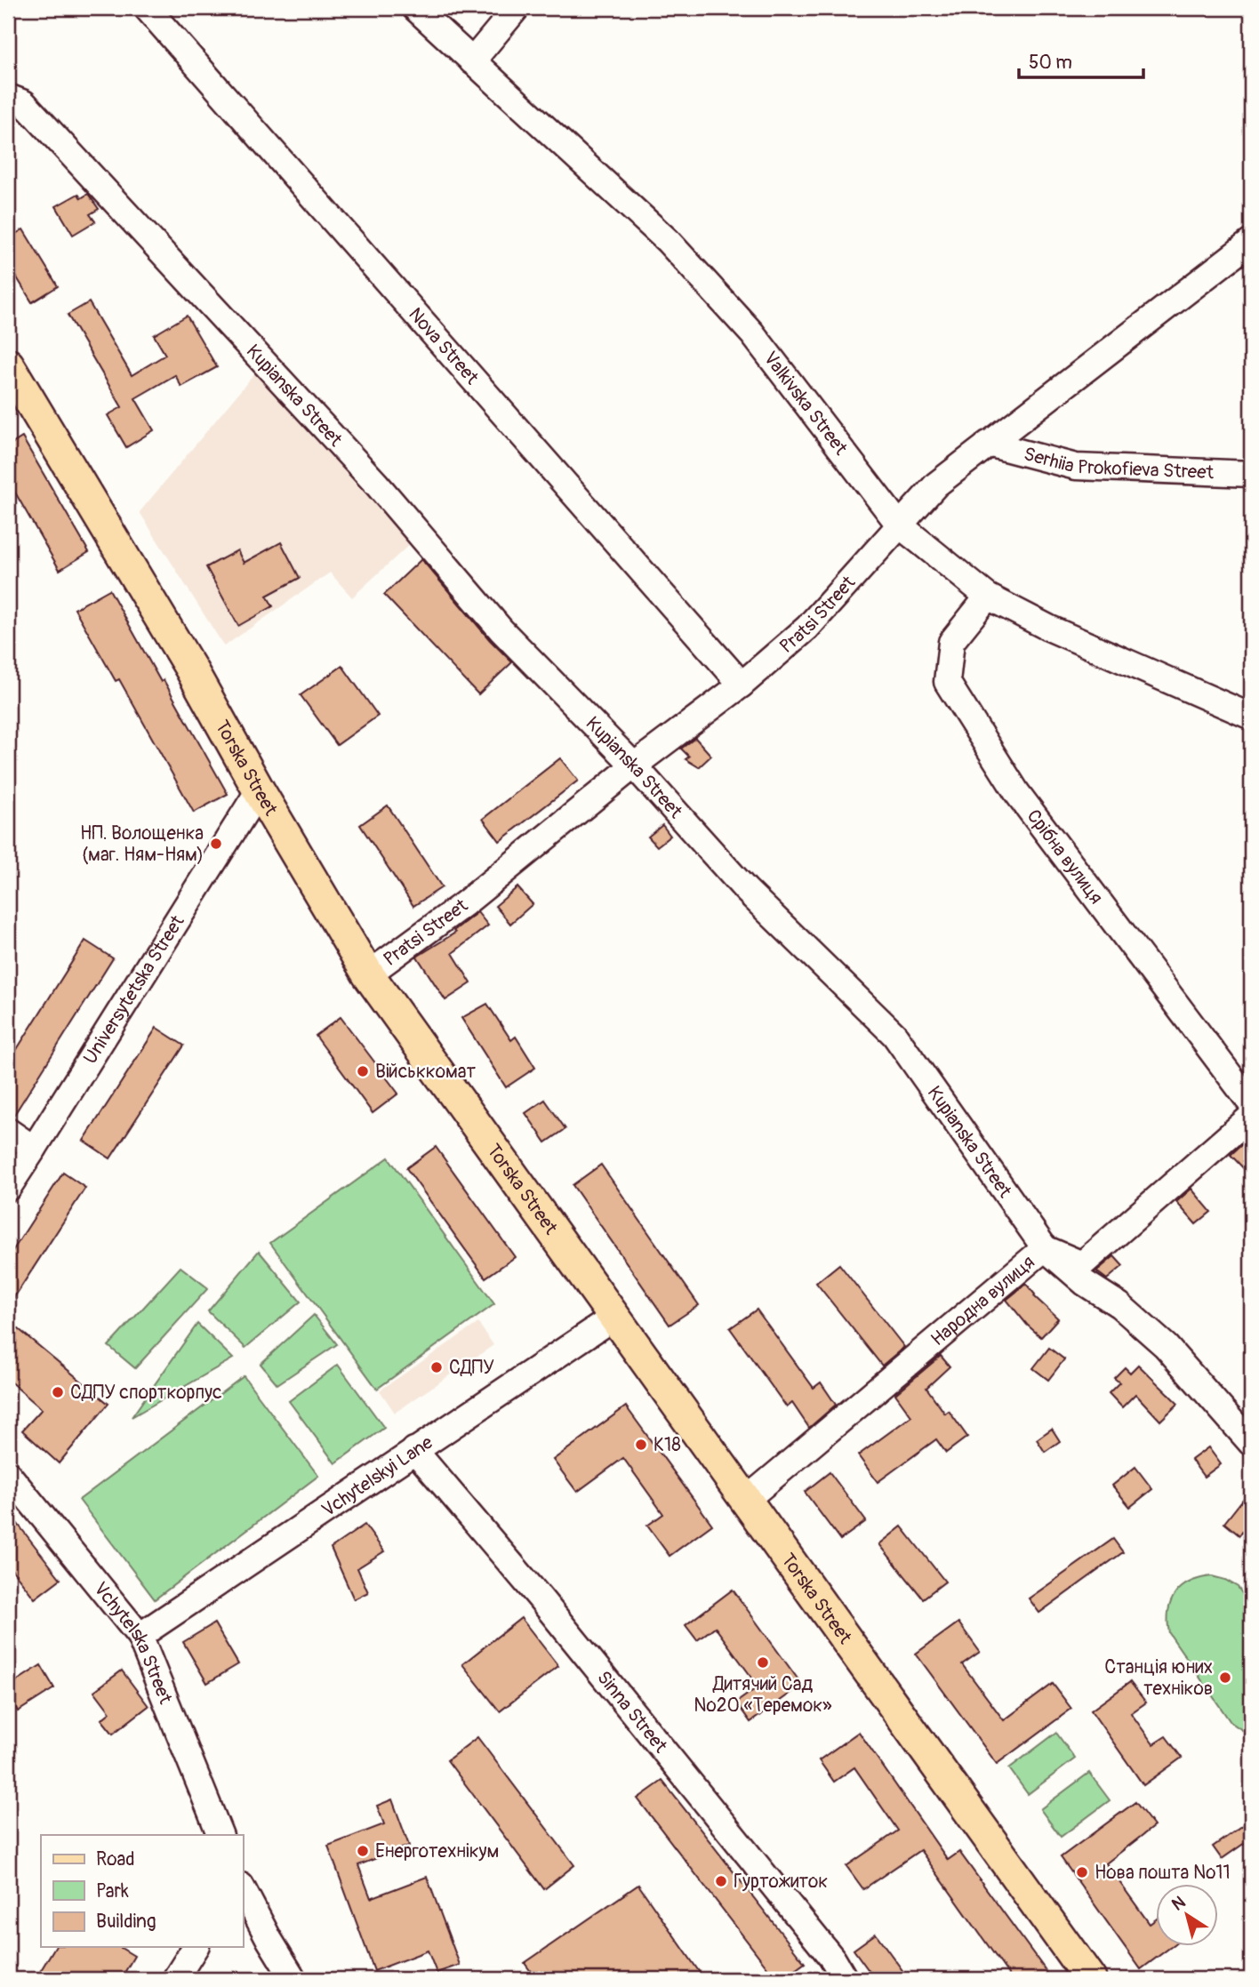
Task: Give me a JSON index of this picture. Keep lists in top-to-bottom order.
{
  "streets": {
    "main road": ["Torska Street"],
    "street": [
      "Nova Street",
      "Kupianska Street",
      "Valkivska Street",
      "Serhiia Prokofieva Street",
      "Pratsi Street",
      "Срібна вулиця",
      "Universytetska Street",
      "Народна вулиця",
      "Vchytelskyi Lane",
      "Vchytelska Street",
      "Sinna Street"
    ]
  },
  "crossings": [
    ["Nova Street", "Pratsi Street"],
    ["Kupianska Street", "Pratsi Street"],
    ["Kupianska Street", "Народна вулиця"],
    ["Valkivska Street", "Pratsi Street"],
    ["Valkivska Street", "Срібна вулиця"],
    ["Serhiia Prokofieva Street", "Pratsi Street"],
    ["Pratsi Street", "Torska Street"],
    ["Torska Street", "Universytetska Street"],
    ["Torska Street", "Народна вулиця"],
    ["Torska Street", "Vchytelskyi Lane"],
    ["Vchytelskyi Lane", "Vchytelska Street"],
    ["Vchytelskyi Lane", "Sinna Street"]
  ],
  "places": [
    "НП. Волощенка (маг. Ням-Ням)",
    "Військкомат",
    "СДПУ",
    "СДПУ спорткорпус",
    "К18",
    "Дитячий Сад №20 «Теремок»",
    "Станцiя юних технiков",
    "Енерготехнікум",
    "Нова пошта №11",
    "Гуртожиток"
  ],
  "legend": ["Road", "Park", "Building"],
  "scale_bar": "50 m",
  "north": "top left"
}
